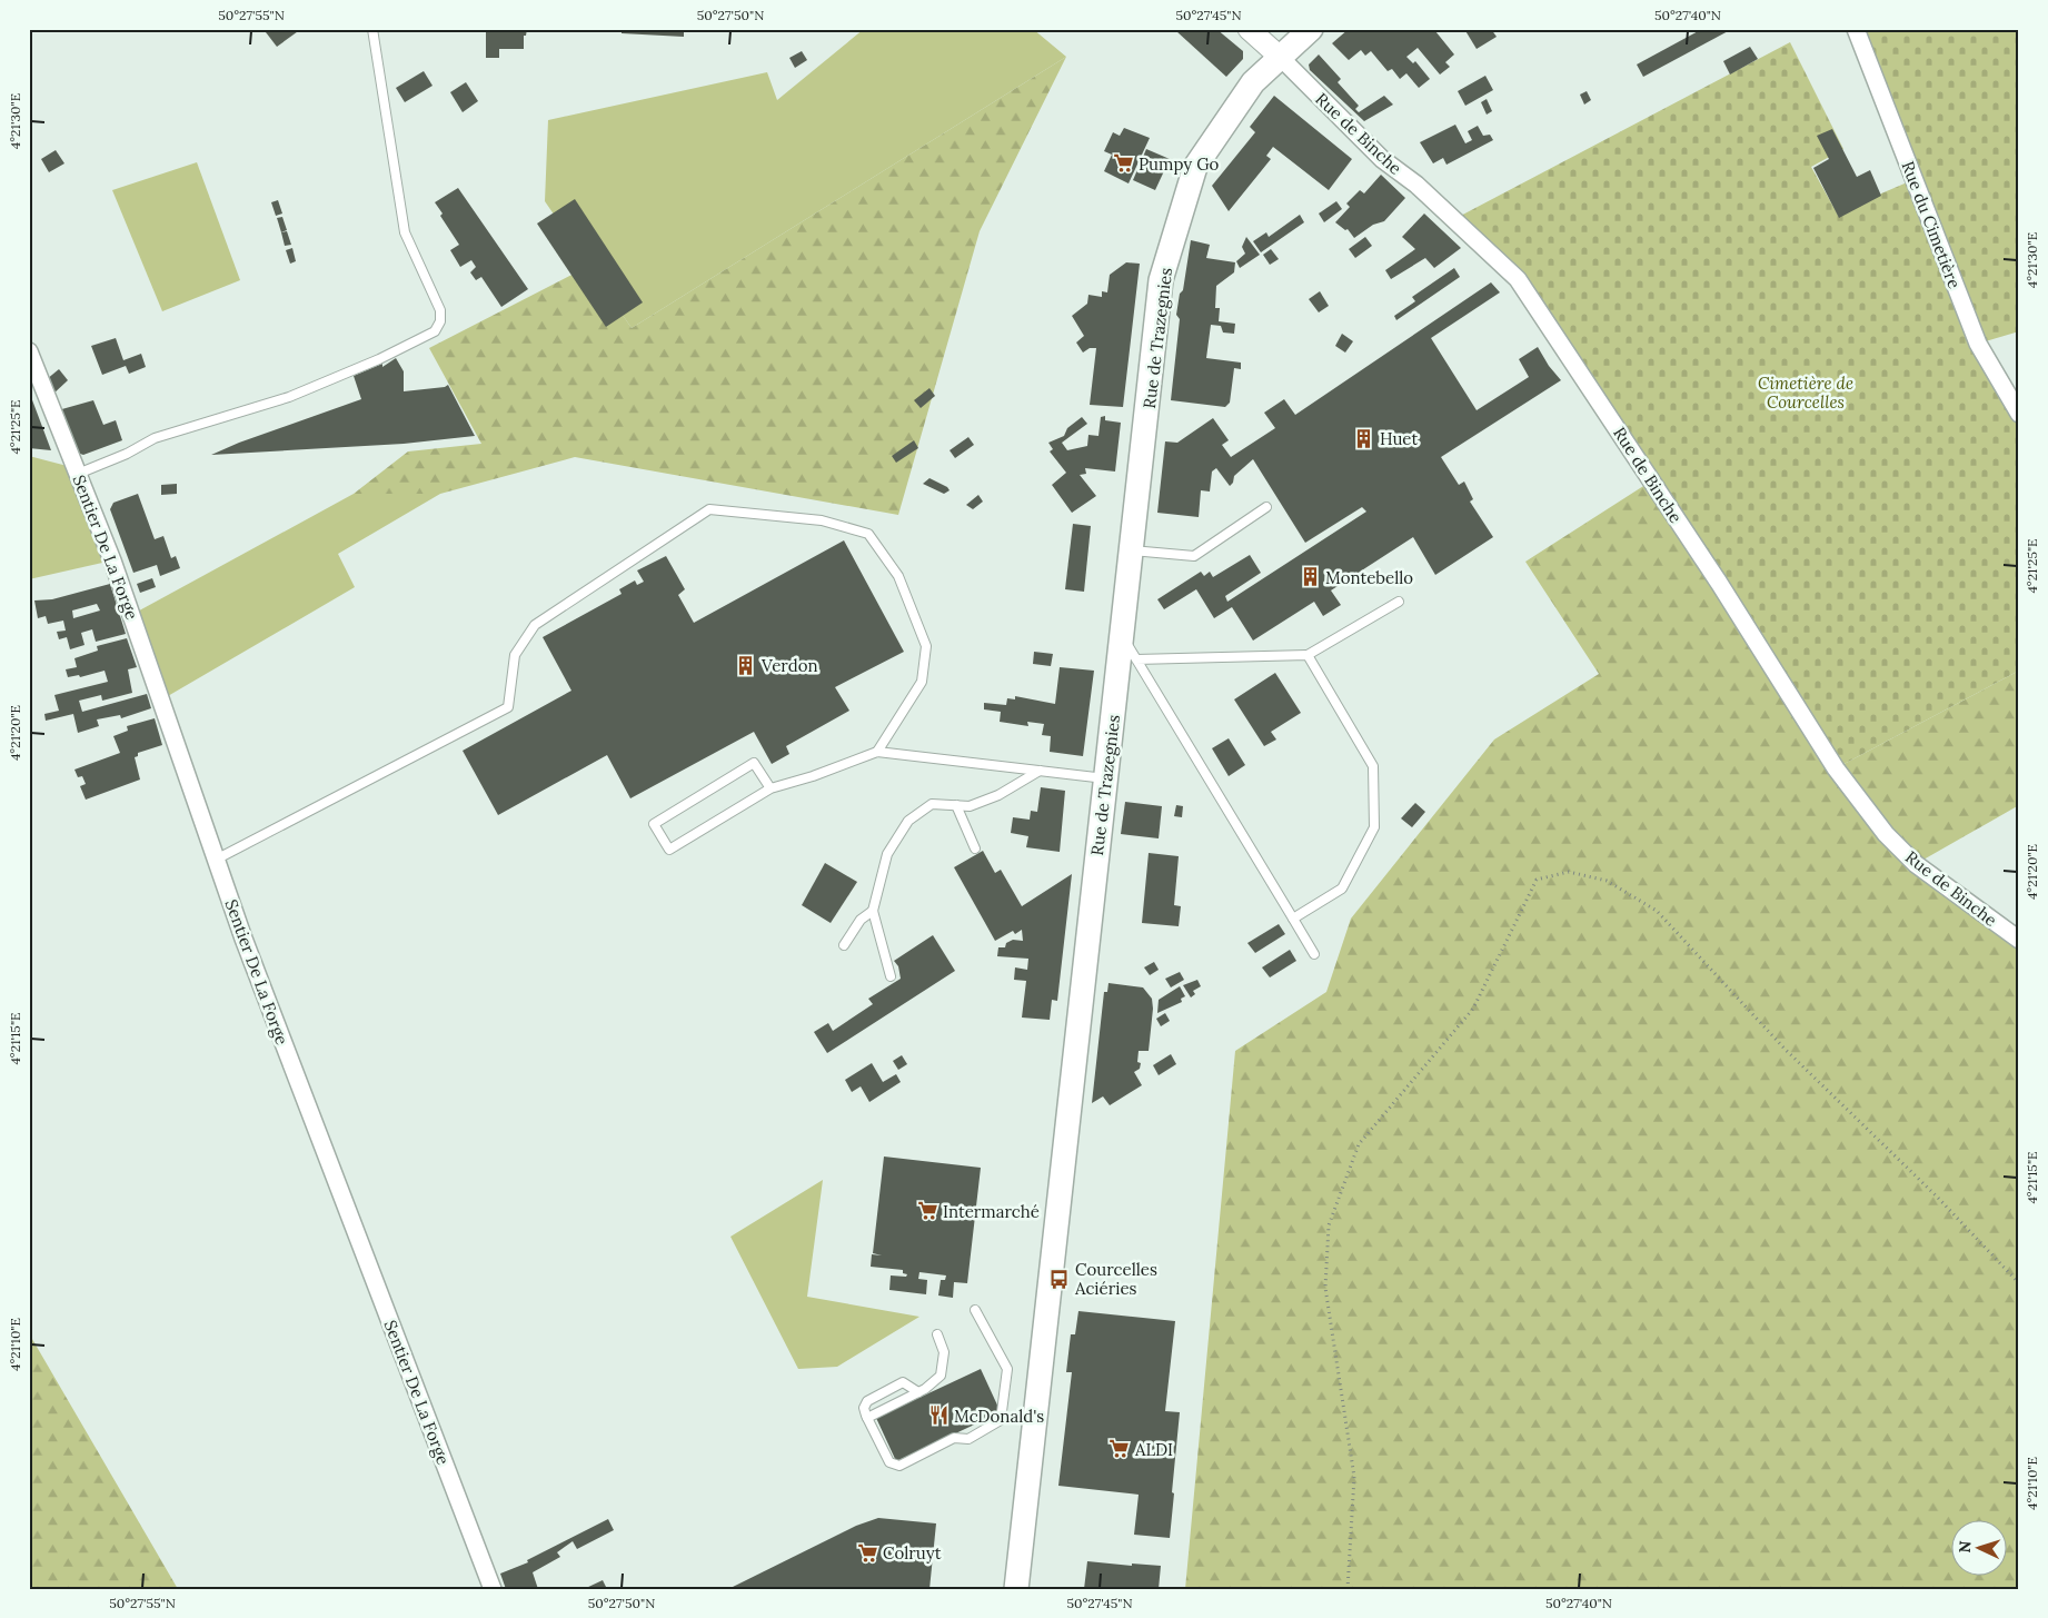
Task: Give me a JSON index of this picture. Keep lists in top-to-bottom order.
{
  "streets": {
    "main road": ["Rue de Trazegnies"],
    "street": ["Rue de Binche", "Rue du Cimetière", "Sentier De La Forge"]
  },
  "crossings": [
    ["Rue de Binche", "Rue de Trazegnies"]
  ],
  "parks": ["Cimetière de Courcelles"],
  "places": {
    "supermarket": [
      "Pumpy Go",
      "Intermarché",
      "ALDI",
      "Colruyt"
    ],
    "building": ["Huet", "Montebello", "Verdon"],
    "bus stop": ["Courcelles Aciéries"],
    "restaurant": ["McDonald's"]
  },
  "north": "left",
  "coordinates": [
    "50°27'55\"N",
    "50°27'50\"N",
    "50°27'45\"N",
    "50°27'40\"N",
    "4°21'30\"E",
    "4°21'25\"E",
    "4°21'20\"E",
    "4°21'15\"E",
    "4°21'10\"E"
  ]
}
